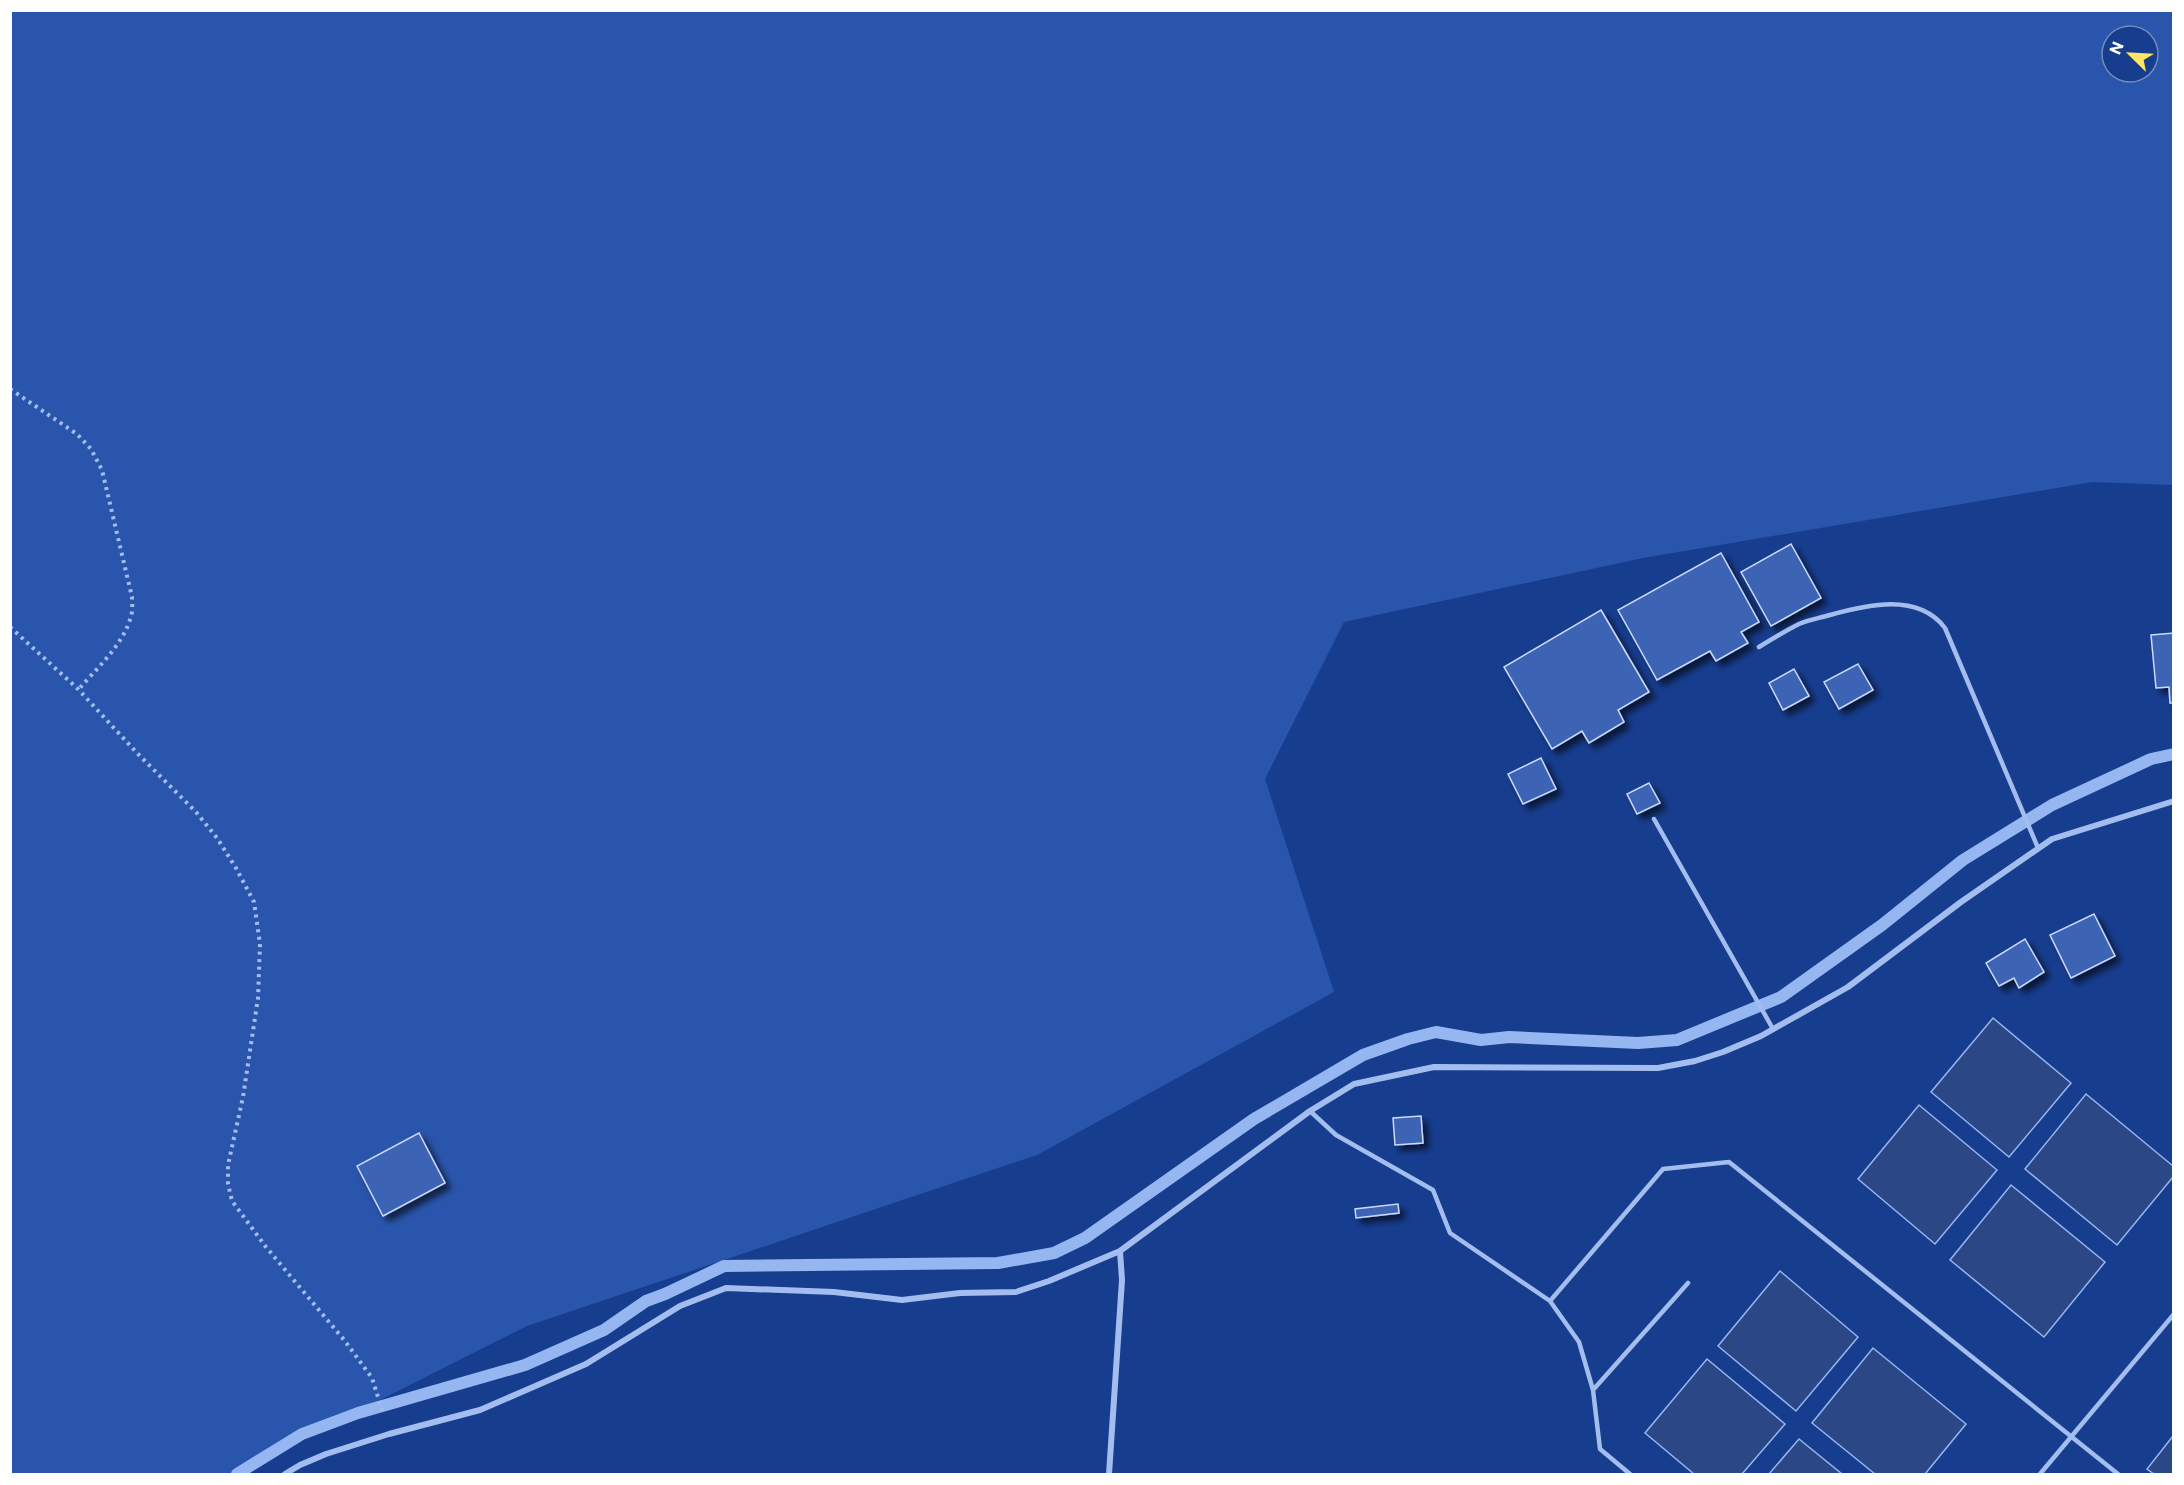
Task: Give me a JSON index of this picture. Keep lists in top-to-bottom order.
{
  "north": "top left"
}
